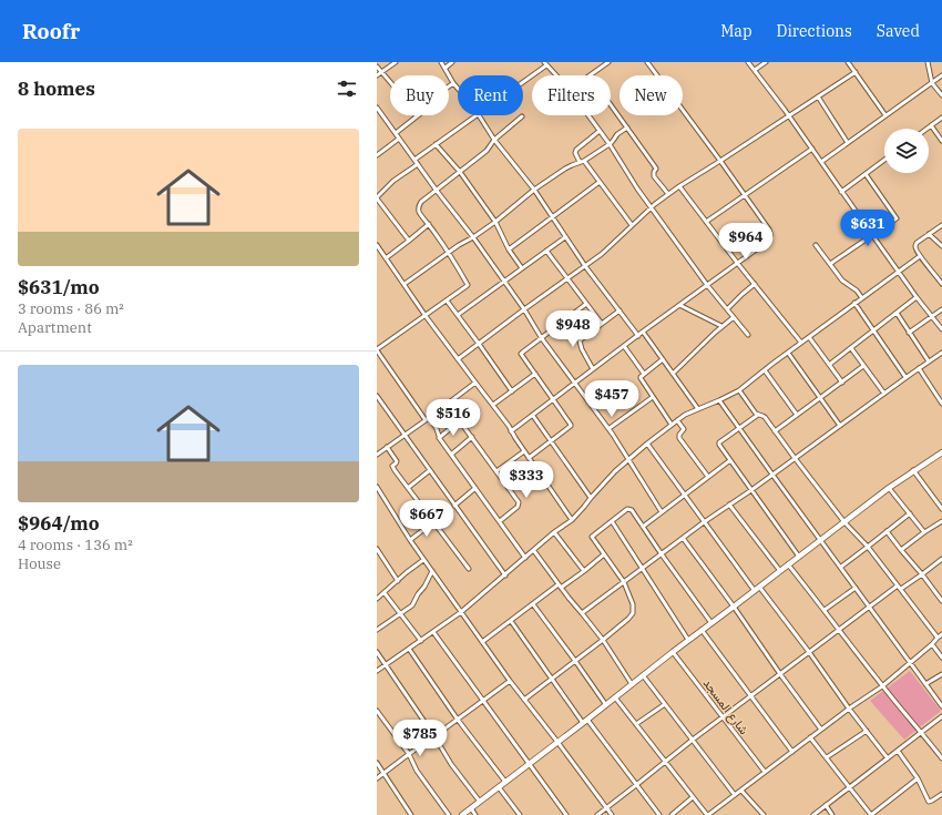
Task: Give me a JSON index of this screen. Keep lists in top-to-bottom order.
{
  "streets": {
    "street": ["شارع المسجد"]
  },
  "page": {
    "header": "Roofr",
    "nav": ["Map", "Directions", "Saved"],
    "heading": "8 homes",
    "chip": [
      "Buy",
      "Rent",
      "Filters",
      "New"
    ],
    "list": [
      {
        "name": "$631/mo",
        "note": "3 rooms · 86 m² · Apartment"
      },
      {
        "name": "$964/mo",
        "note": "4 rooms · 136 m² · House"
      }
    ],
    "price": [
      "$631",
      "$964",
      "$948",
      "$457",
      "$516",
      "$333",
      "$667",
      "$785"
    ]
  }
}
